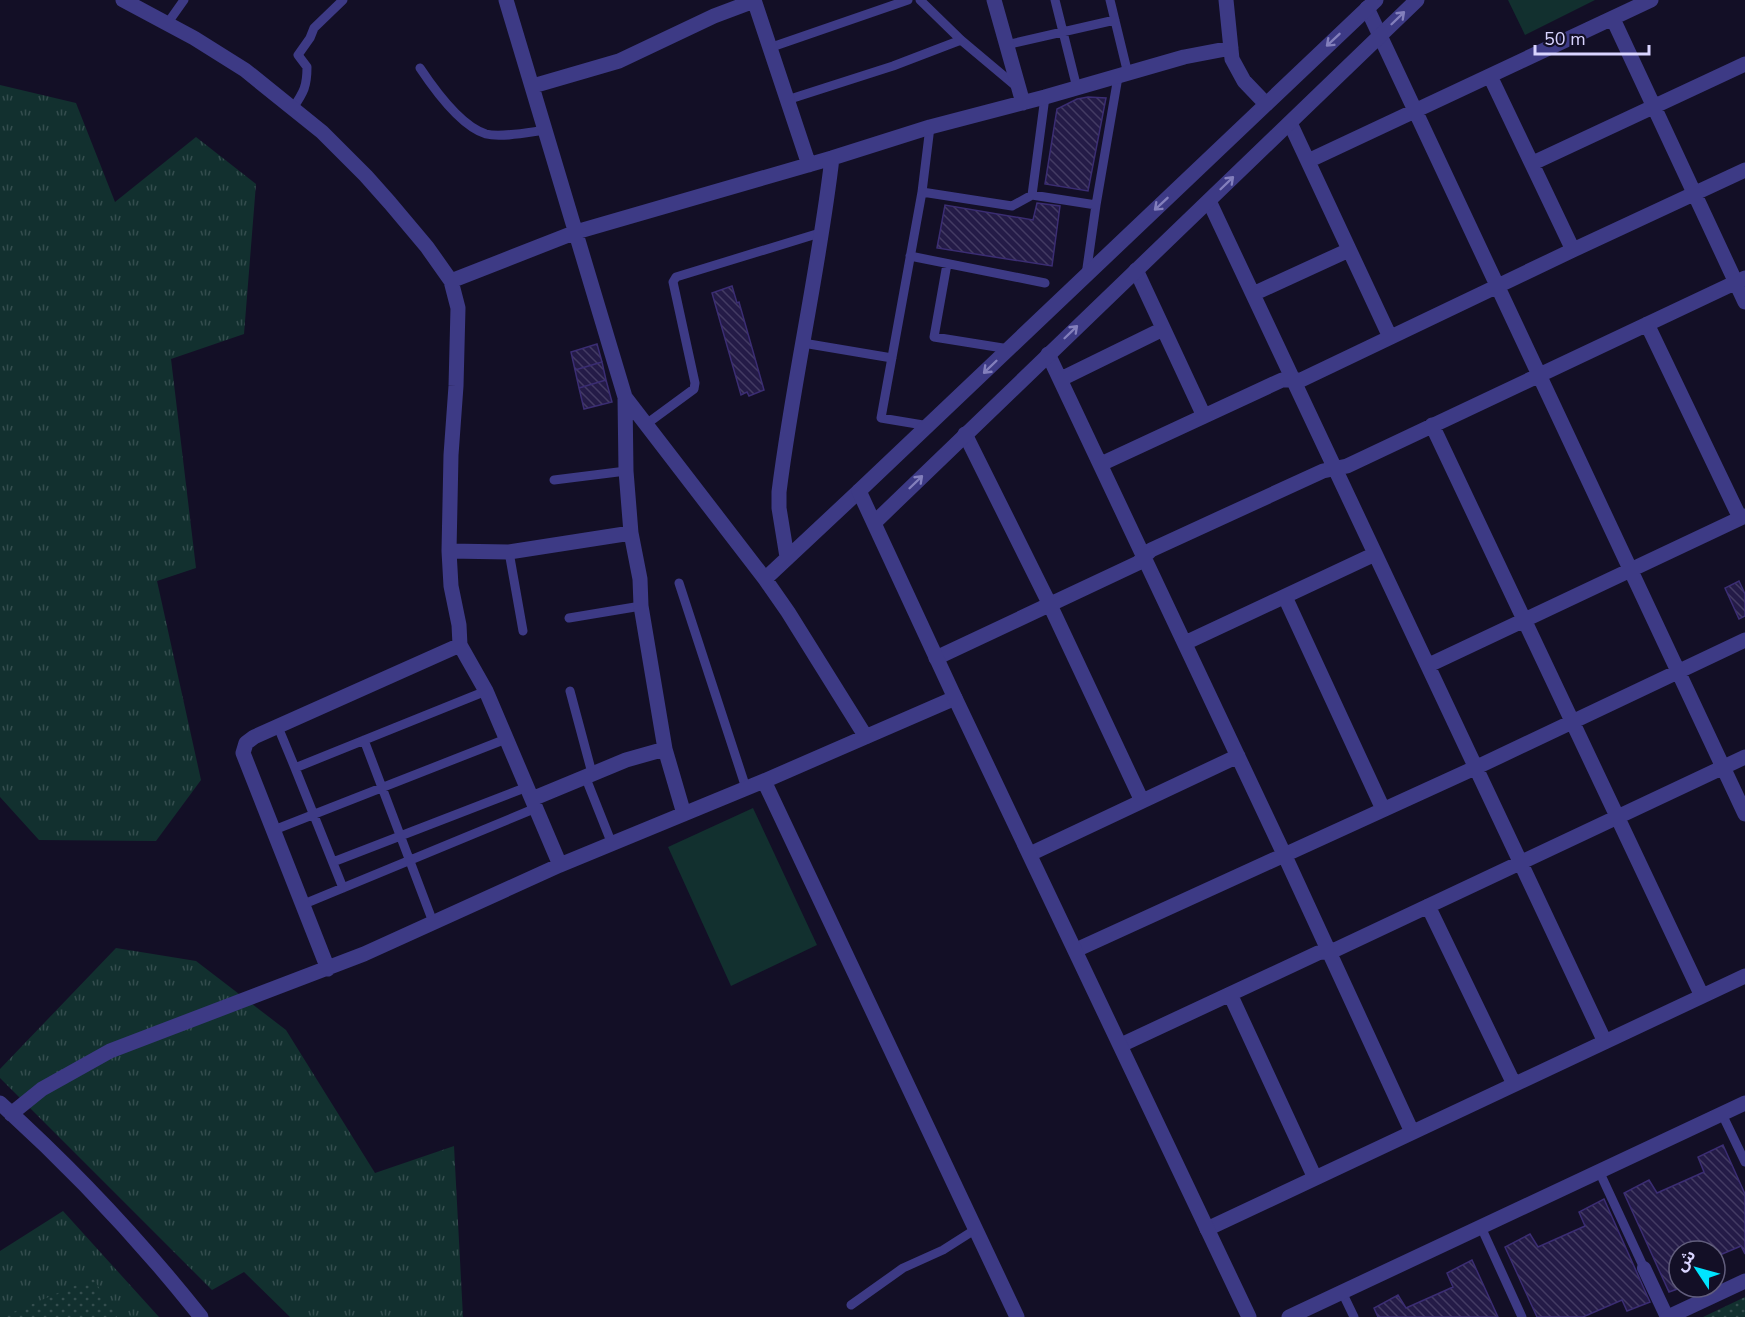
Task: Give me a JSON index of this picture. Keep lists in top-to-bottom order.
{
  "scale_bar": "50 m",
  "north": "top left"
}
